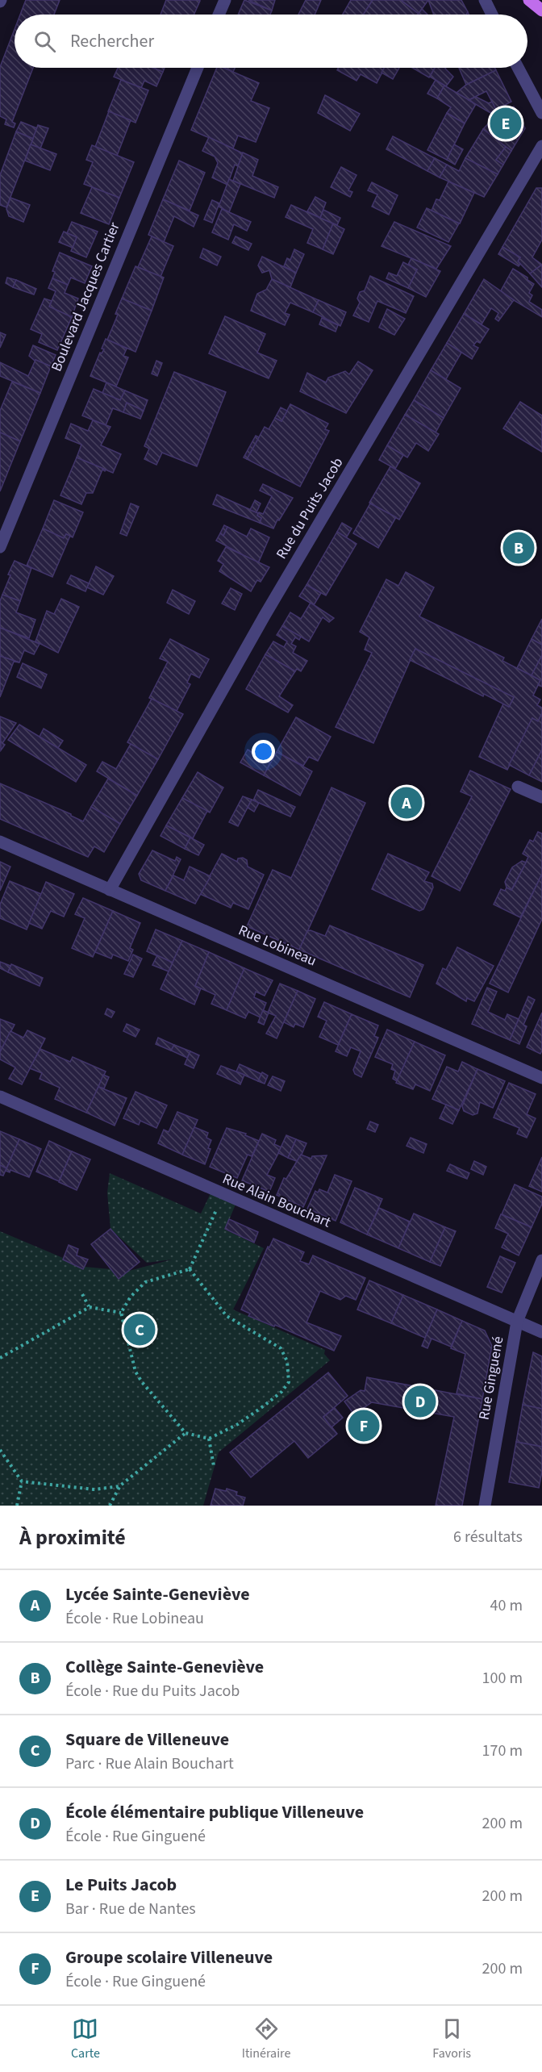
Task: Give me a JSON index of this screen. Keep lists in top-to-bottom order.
{
  "streets": {
    "street": [
      "Boulevard Jacques Cartier",
      "Rue du Puits Jacob",
      "Rue Lobineau",
      "Rue Alain Bouchart",
      "Rue Ginguené"
    ]
  },
  "crossings": [
    ["Rue du Puits Jacob", "Rue Lobineau"],
    ["Rue Alain Bouchart", "Rue Ginguené"]
  ],
  "page": {
    "search": "Rechercher",
    "pins": [
      "E",
      "B",
      "A",
      "C",
      "D",
      "F"
    ],
    "heading": ["À proximité", "6 résultats"],
    "list": [
      {
        "mark": "A",
        "name": "Lycée Sainte-Geneviève",
        "note": "École · Rue Lobineau",
        "value": "40 m"
      },
      {
        "mark": "B",
        "name": "Collège Sainte-Geneviève",
        "note": "École · Rue du Puits Jacob",
        "value": "100 m"
      },
      {
        "mark": "C",
        "name": "Square de Villeneuve",
        "note": "Parc · Rue Alain Bouchart",
        "value": "170 m"
      },
      {
        "mark": "D",
        "name": "École élémentaire publique Villeneuve",
        "note": "École · Rue Ginguené",
        "value": "200 m"
      },
      {
        "mark": "E",
        "name": "Le Puits Jacob",
        "note": "Bar · Rue de Nantes",
        "value": "200 m"
      },
      {
        "mark": "F",
        "name": "Groupe scolaire Villeneuve",
        "note": "École · Rue Ginguené",
        "value": "200 m"
      }
    ],
    "nav": ["Carte", "Itinéraire", "Favoris"]
  }
}
